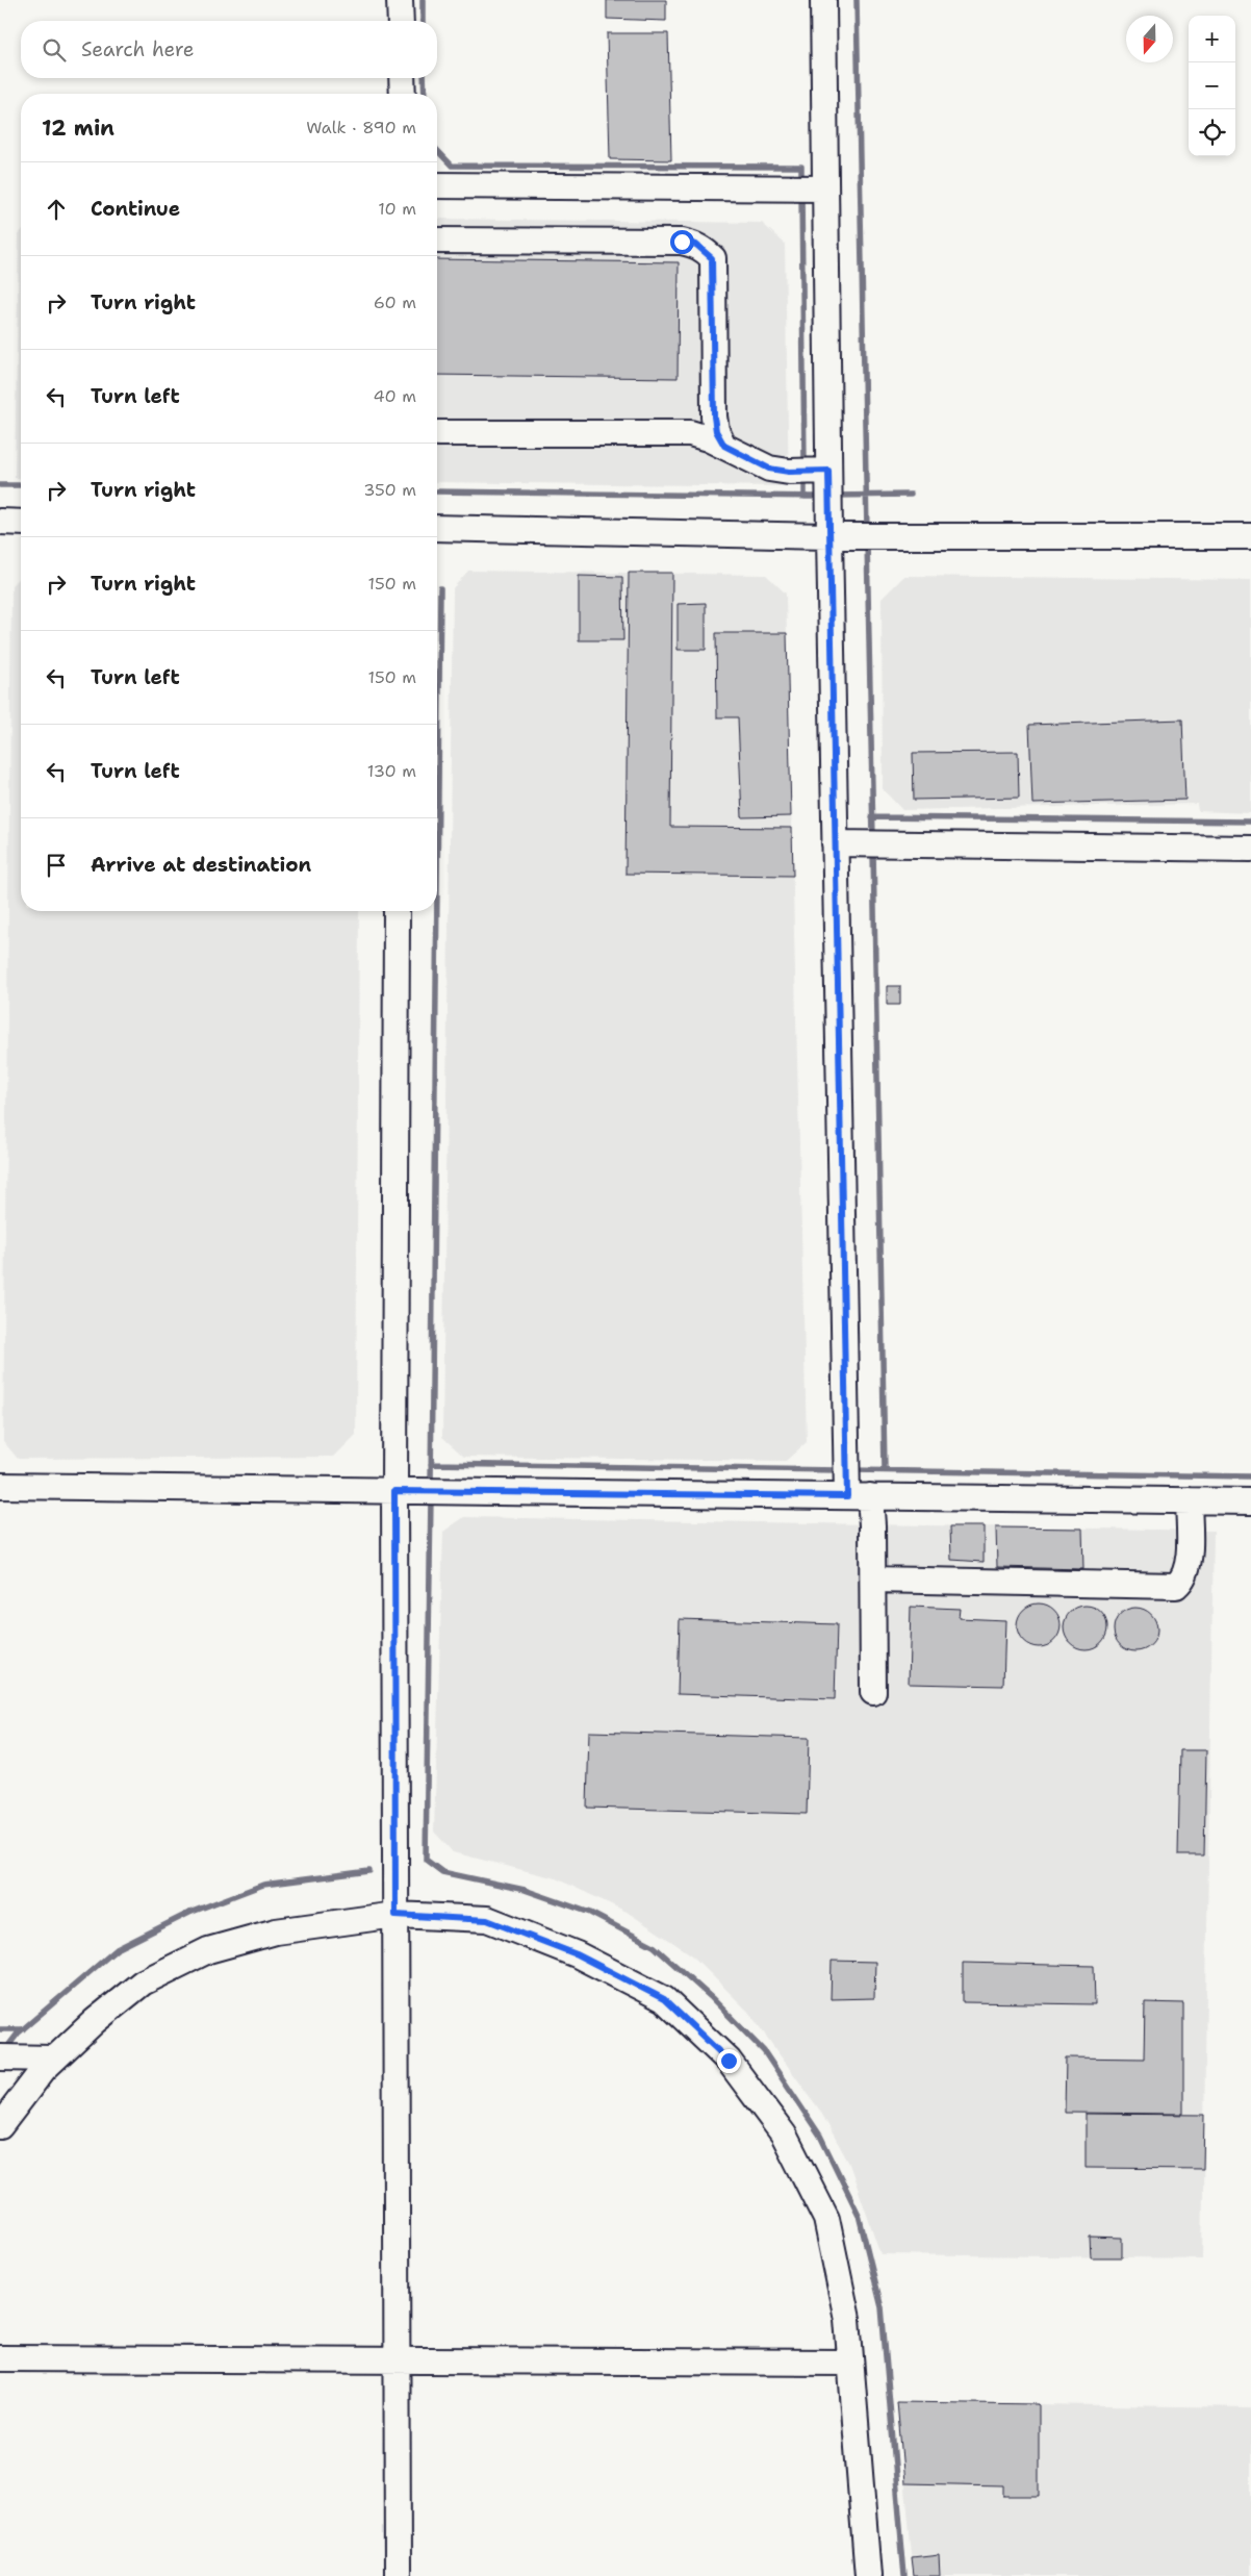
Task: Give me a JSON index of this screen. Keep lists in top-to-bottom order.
{
  "north": "bottom",
  "page": {
    "map_buttons": ["+", "−"],
    "search": "Search here",
    "heading": ["12 min", "Walk · 890 m"],
    "list": [
      ["Continue", "10 m"],
      ["Turn right", "60 m"],
      ["Turn left", "40 m"],
      ["Turn right", "350 m"],
      ["Turn right", "150 m"],
      ["Turn left", "150 m"],
      ["Turn left", "130 m"],
      "Arrive at destination"
    ]
  }
}
